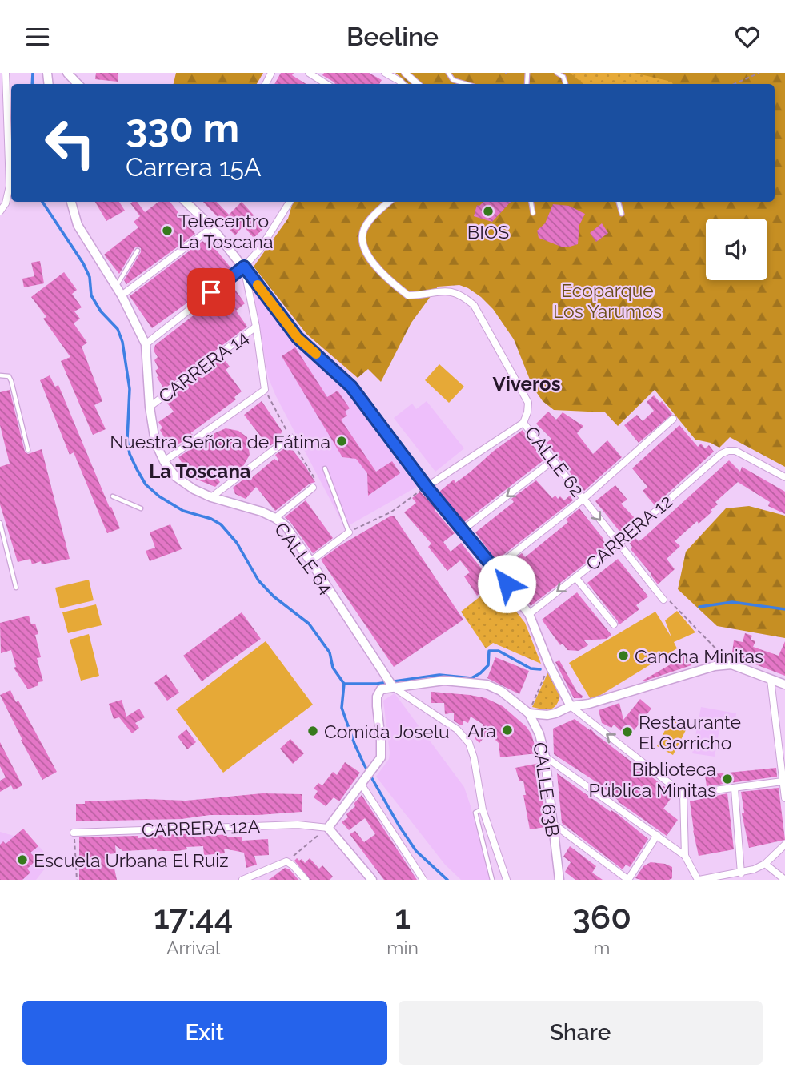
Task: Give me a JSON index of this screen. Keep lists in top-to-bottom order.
{
  "streets": {
    "street": [
      "CARRERA 14",
      "CALLE 62",
      "CARRERA 12",
      "CALLE 64",
      "CALLE 63B",
      "CARRERA 12A"
    ]
  },
  "crossings": [
    ["CARRERA 14", "CALLE 64"],
    ["CALLE 62", "CARRERA 12"],
    ["CALLE 64", "CALLE 63B"]
  ],
  "districts": ["Viveros", "La Toscana"],
  "parks": ["Ecoparque Los Yarumos"],
  "places": [
    "BIOS",
    "Telecentro La Toscana",
    "Nuestra Señora de Fátima",
    "Cancha Minitas",
    "Ara",
    "Comida Joselu",
    "Restaurante El Gorricho",
    "Biblioteca Pública Minitas",
    "Escuela Urbana El Ruiz"
  ],
  "page": {
    "header": "Beeline",
    "turn": ["330 m", "Carrera 15A"],
    "eta": [
      "17:44",
      "Arrival",
      "1",
      "min",
      "360",
      "m"
    ],
    "buttons": ["Exit", "Share"]
  }
}
